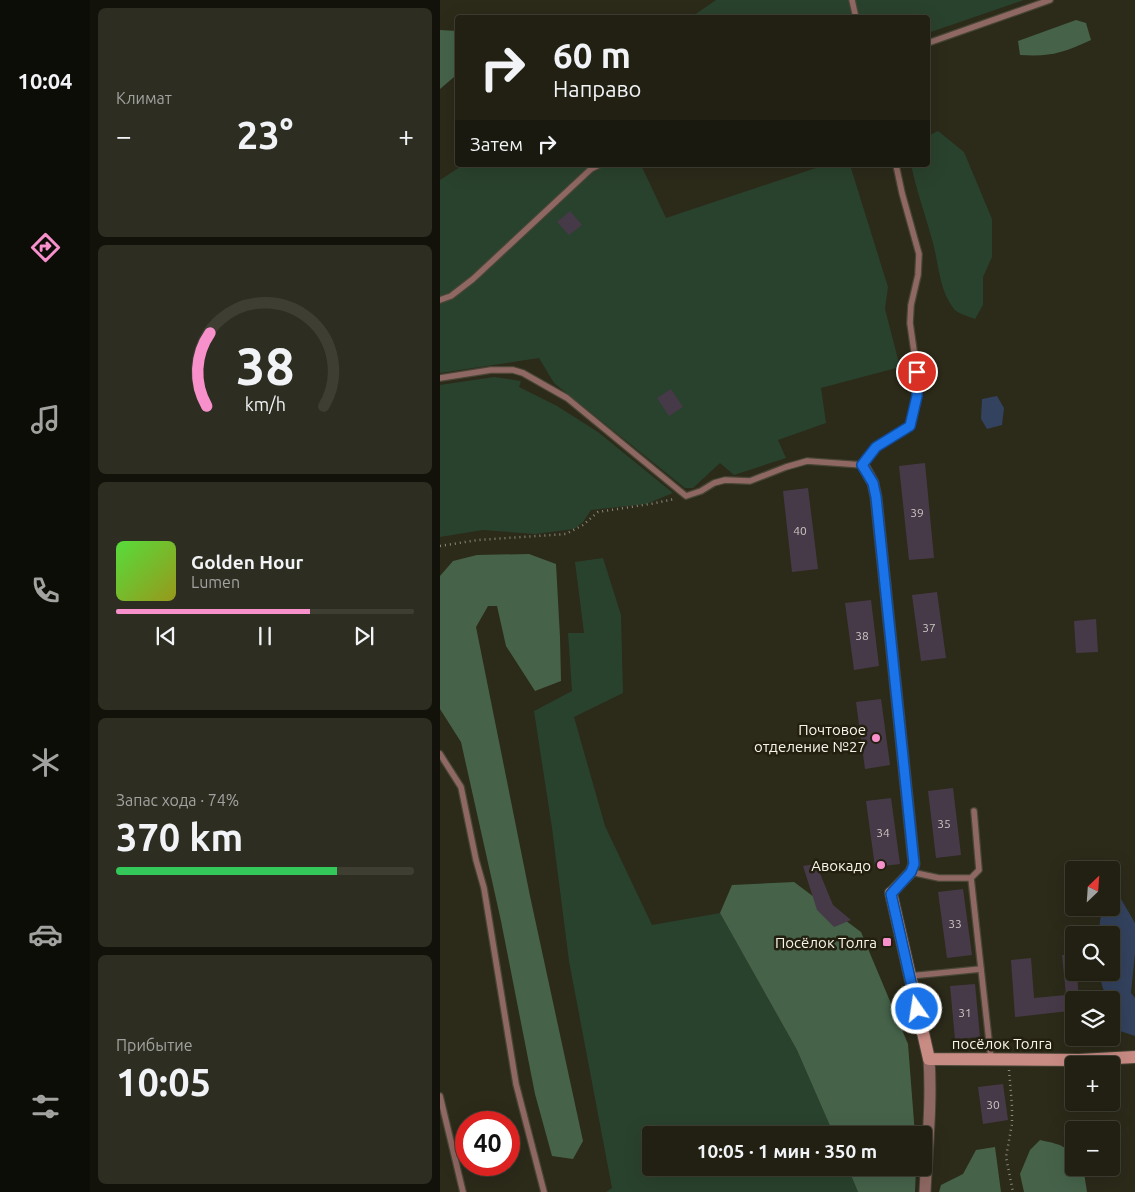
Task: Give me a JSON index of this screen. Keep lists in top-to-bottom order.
{
  "streets": {
    "street": ["посёлок Толга"]
  },
  "places": {
    "other": ["Почтовое отделение №27", "Авокадо"],
    "transit": ["Посёлок Толга"]
  },
  "house_numbers": [
    "39",
    "40",
    "37",
    "38",
    "35",
    "34",
    "33",
    "31",
    "30"
  ],
  "north": "top right",
  "page": {
    "tabs": "10:04",
    "tile": [
      "Климат",
      ["Запас хода · 74%", "370 km"],
      ["Прибытие", "10:05"]
    ],
    "turn": ["60 m", "Направо"],
    "heat": ["−", "23°", "+"],
    "then": "Затем",
    "song": ["Golden Hour", "Lumen"],
    "map_buttons": ["+", "−"],
    "limit": "40",
    "trip": "10:05 · 1 мин · 350 m",
    "gauge": ["38", "km/h"]
  }
}
